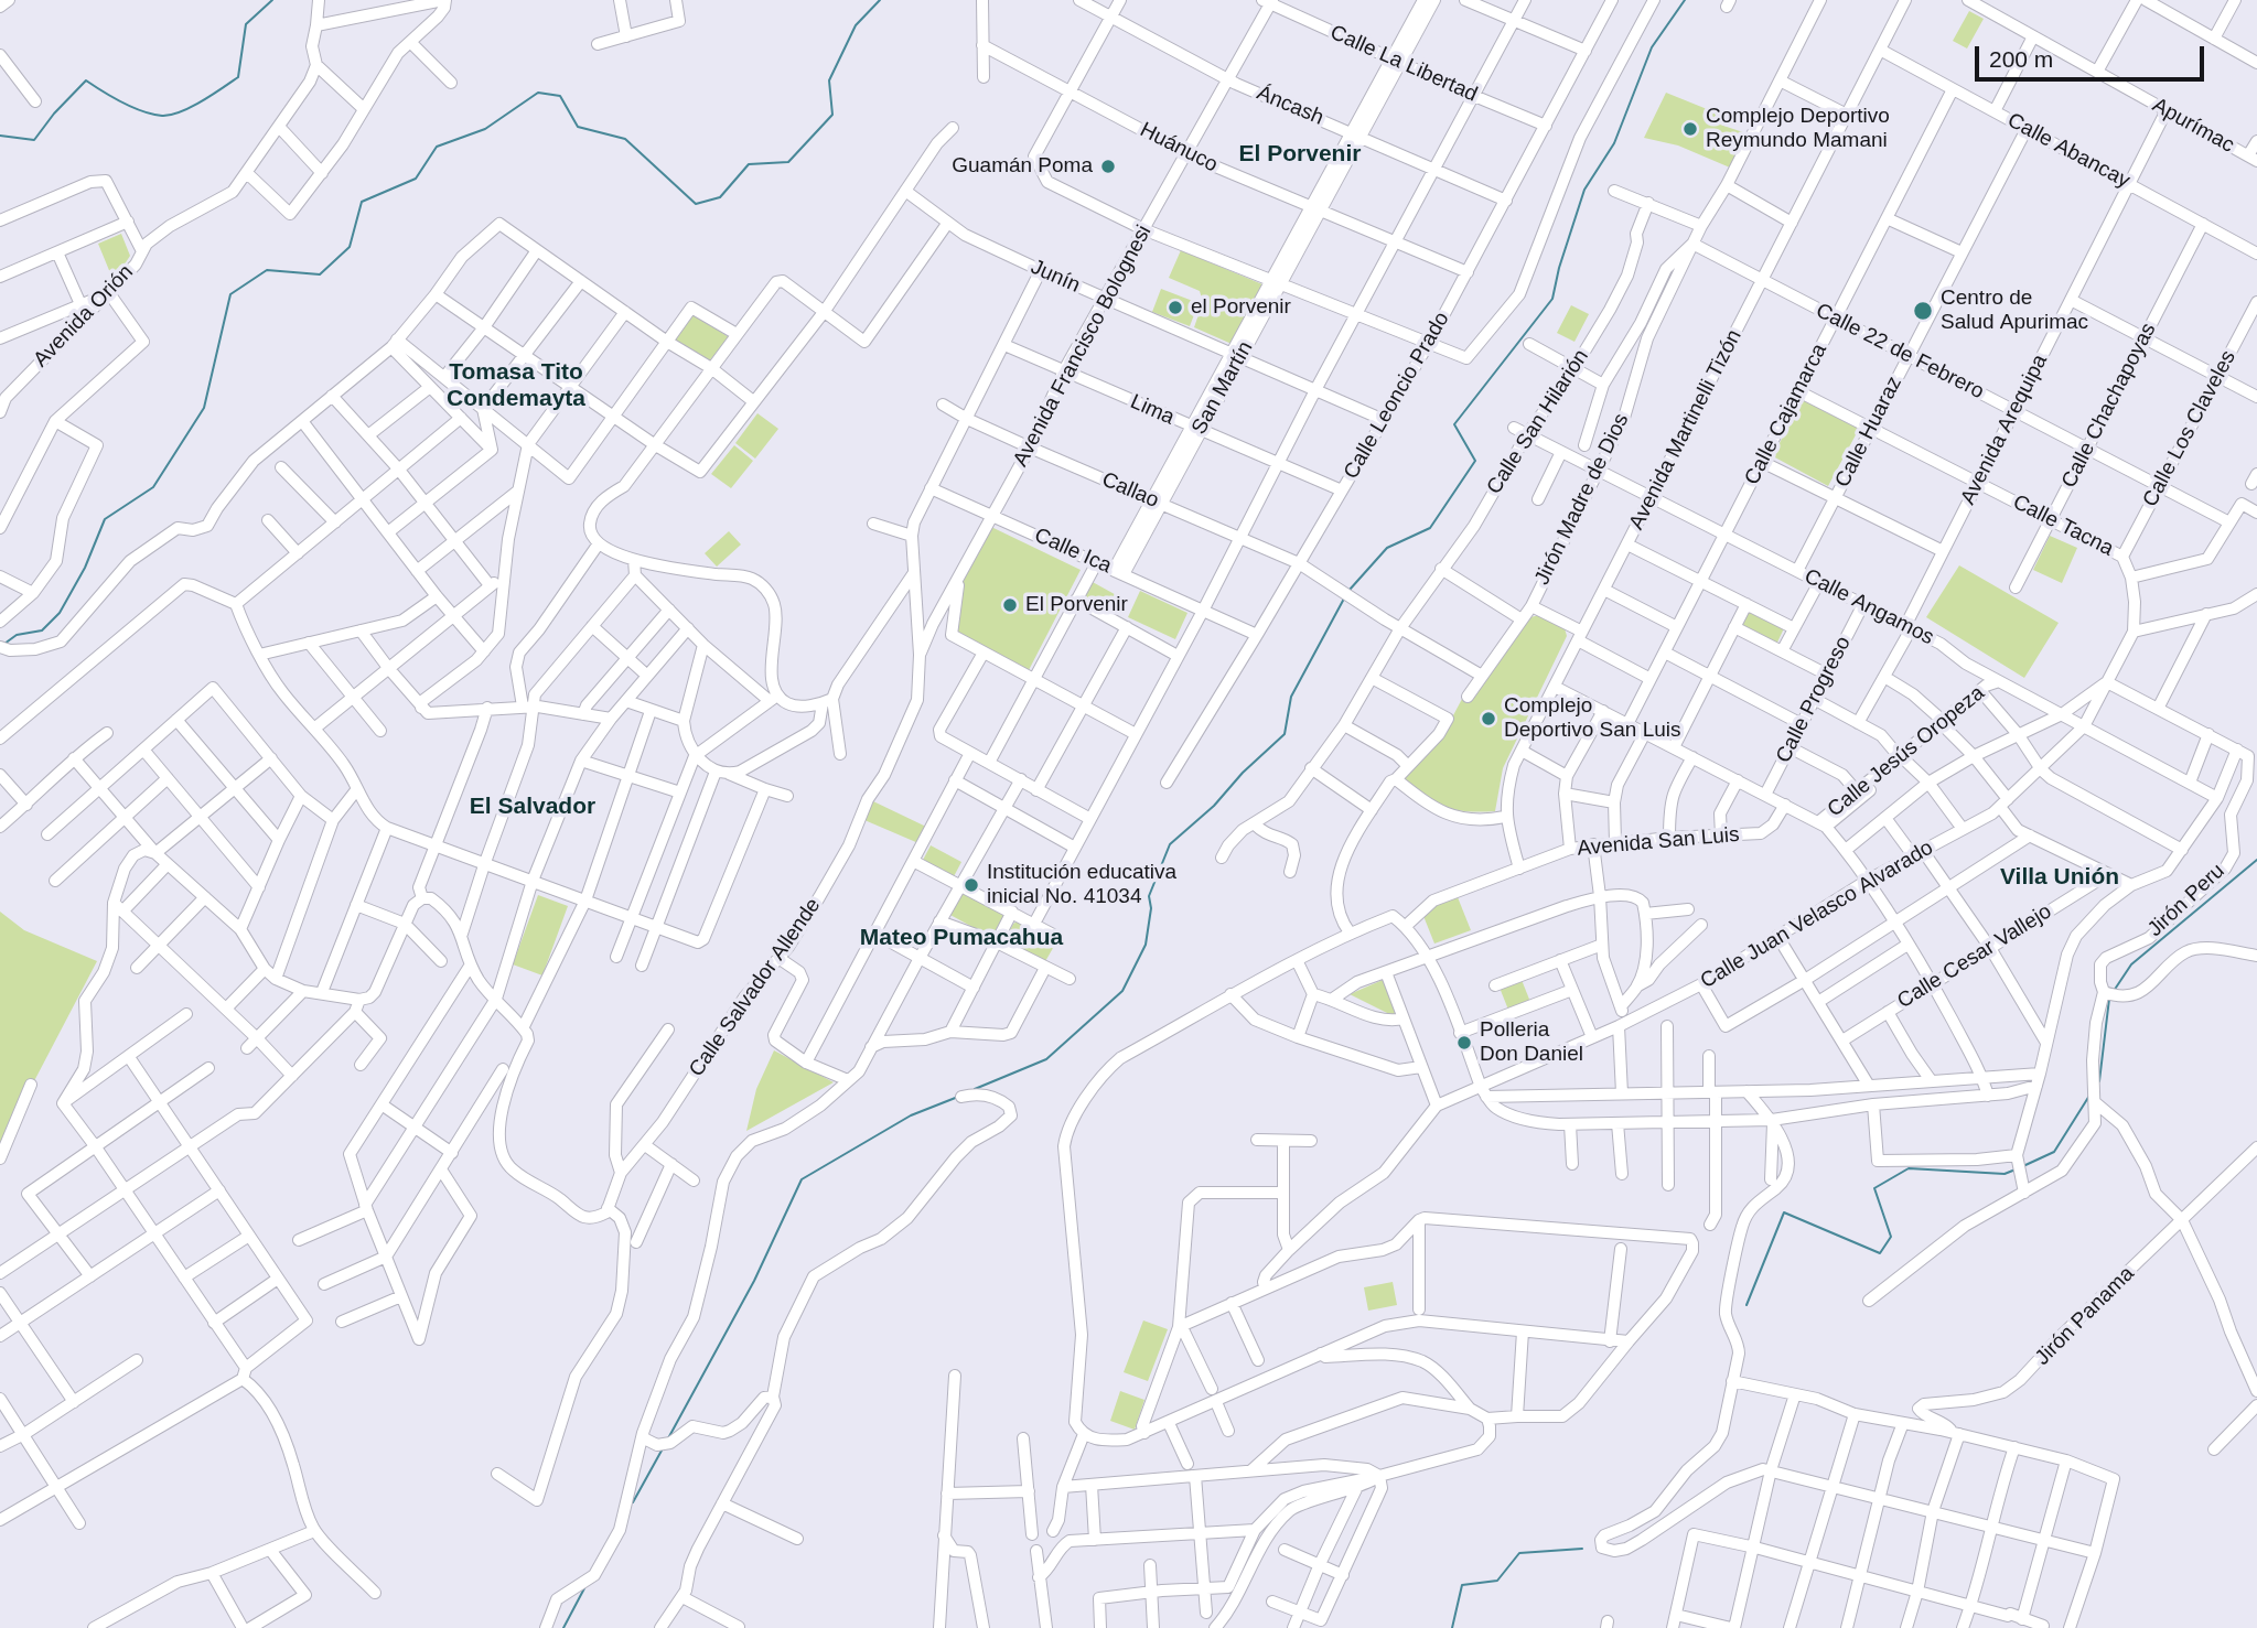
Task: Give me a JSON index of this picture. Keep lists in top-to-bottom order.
{
  "streets": {
    "street": [
      "Calle La Libertad",
      "Áncash",
      "Apurímac",
      "Huánuco",
      "Calle Abancay",
      "Junín",
      "Avenida Orión",
      "Avenida Francisco Bolognesi",
      "Calle 22 de Febrero",
      "San Martín",
      "Calle Leoncio Prado",
      "Calle Chachapoyas",
      "Lima",
      "Calle Cajamarca",
      "Calle San Hilarión",
      "Calle Los Claveles",
      "Avenida Martinelli Tizón",
      "Avenida Arequipa",
      "Calle Huaraz",
      "Callao",
      "Jirón Madre de Dios",
      "Calle Tacna",
      "Calle Ica",
      "Calle Angamos",
      "Calle Progreso",
      "Calle Jesús Oropeza",
      "Avenida San Luis",
      "Jirón Peru",
      "Calle Juan Velasco Alvarado",
      "Calle Cesar Vallejo",
      "Calle Salvador Allende",
      "Jirón Panama"
    ]
  },
  "crossings": [
    ["Calle La Libertad", "Avenida Francisco Bolognesi"],
    ["Calle La Libertad", "San Martín"],
    ["Calle La Libertad", "Calle Leoncio Prado"],
    ["Áncash", "Avenida Francisco Bolognesi"],
    ["Áncash", "San Martín"],
    ["Áncash", "Calle Leoncio Prado"],
    ["Apurímac", "Avenida Arequipa"],
    ["Huánuco", "Avenida Francisco Bolognesi"],
    ["Huánuco", "San Martín"],
    ["Huánuco", "Calle Leoncio Prado"],
    ["Calle Abancay", "Calle Chachapoyas"],
    ["Calle Abancay", "Calle Cajamarca"],
    ["Calle Abancay", "Avenida Martinelli Tizón"],
    ["Calle Abancay", "Avenida Arequipa"],
    ["Calle Abancay", "Calle Huaraz"],
    ["Junín", "Avenida Francisco Bolognesi"],
    ["Junín", "San Martín"],
    ["Junín", "Calle Leoncio Prado"],
    ["Avenida Francisco Bolognesi", "Lima"],
    ["Avenida Francisco Bolognesi", "Callao"],
    ["Avenida Francisco Bolognesi", "Calle Ica"],
    ["Avenida Francisco Bolognesi", "Calle Salvador Allende"],
    ["Calle 22 de Febrero", "Calle Chachapoyas"],
    ["Calle 22 de Febrero", "Calle Cajamarca"],
    ["Calle 22 de Febrero", "Calle Los Claveles"],
    ["Calle 22 de Febrero", "Avenida Martinelli Tizón"],
    ["Calle 22 de Febrero", "Avenida Arequipa"],
    ["Calle 22 de Febrero", "Calle Huaraz"],
    ["Calle 22 de Febrero", "Jirón Madre de Dios"],
    ["Calle 22 de Febrero", "Calle Tacna"],
    ["San Martín", "Lima"],
    ["San Martín", "Callao"],
    ["San Martín", "Calle Ica"],
    ["Calle Leoncio Prado", "Lima"],
    ["Calle Leoncio Prado", "Callao"],
    ["Calle Leoncio Prado", "Calle Ica"],
    ["Calle Chachapoyas", "Calle Los Claveles"],
    ["Calle Chachapoyas", "Avenida Arequipa"],
    ["Calle Chachapoyas", "Calle Tacna"],
    ["Calle Chachapoyas", "Calle Angamos"],
    ["Calle Chachapoyas", "Calle Jesús Oropeza"],
    ["Calle Chachapoyas", "Calle Juan Velasco Alvarado"],
    ["Calle Cajamarca", "Calle Tacna"],
    ["Calle Cajamarca", "Calle Angamos"],
    ["Calle San Hilarión", "Callao"],
    ["Calle San Hilarión", "Calle Angamos"],
    ["Calle Los Claveles", "Avenida Arequipa"],
    ["Calle Los Claveles", "Calle Tacna"],
    ["Calle Los Claveles", "Calle Angamos"],
    ["Calle Los Claveles", "Calle Jesús Oropeza"],
    ["Calle Los Claveles", "Calle Juan Velasco Alvarado"],
    ["Avenida Martinelli Tizón", "Calle Angamos"],
    ["Avenida Martinelli Tizón", "Avenida San Luis"],
    ["Avenida Arequipa", "Calle Tacna"],
    ["Avenida Arequipa", "Calle Angamos"],
    ["Avenida Arequipa", "Calle Jesús Oropeza"],
    ["Avenida Arequipa", "Calle Juan Velasco Alvarado"],
    ["Calle Huaraz", "Calle Tacna"],
    ["Calle Huaraz", "Calle Angamos"],
    ["Callao", "Jirón Madre de Dios"],
    ["Jirón Madre de Dios", "Calle Angamos"],
    ["Calle Tacna", "Calle Angamos"],
    ["Calle Tacna", "Calle Jesús Oropeza"],
    ["Calle Tacna", "Calle Juan Velasco Alvarado"],
    ["Calle Angamos", "Calle Progreso"],
    ["Calle Angamos", "Calle Jesús Oropeza"],
    ["Calle Angamos", "Calle Juan Velasco Alvarado"],
    ["Calle Jesús Oropeza", "Calle Juan Velasco Alvarado"]
  ],
  "districts": [
    "El Porvenir",
    "Tomasa Tito Condemayta",
    "El Salvador",
    "Villa Unión",
    "Mateo Pumacahua"
  ],
  "places": [
    "Complejo Deportivo Reymundo Mamani",
    "Guamán Poma",
    "el Porvenir",
    "Centro de Salud Apurimac",
    "El Porvenir",
    "Complejo Deportivo San Luis",
    "Institución educativa inicial No. 41034",
    "Polleria Don Daniel"
  ],
  "scale_bar": "200 m"
}
